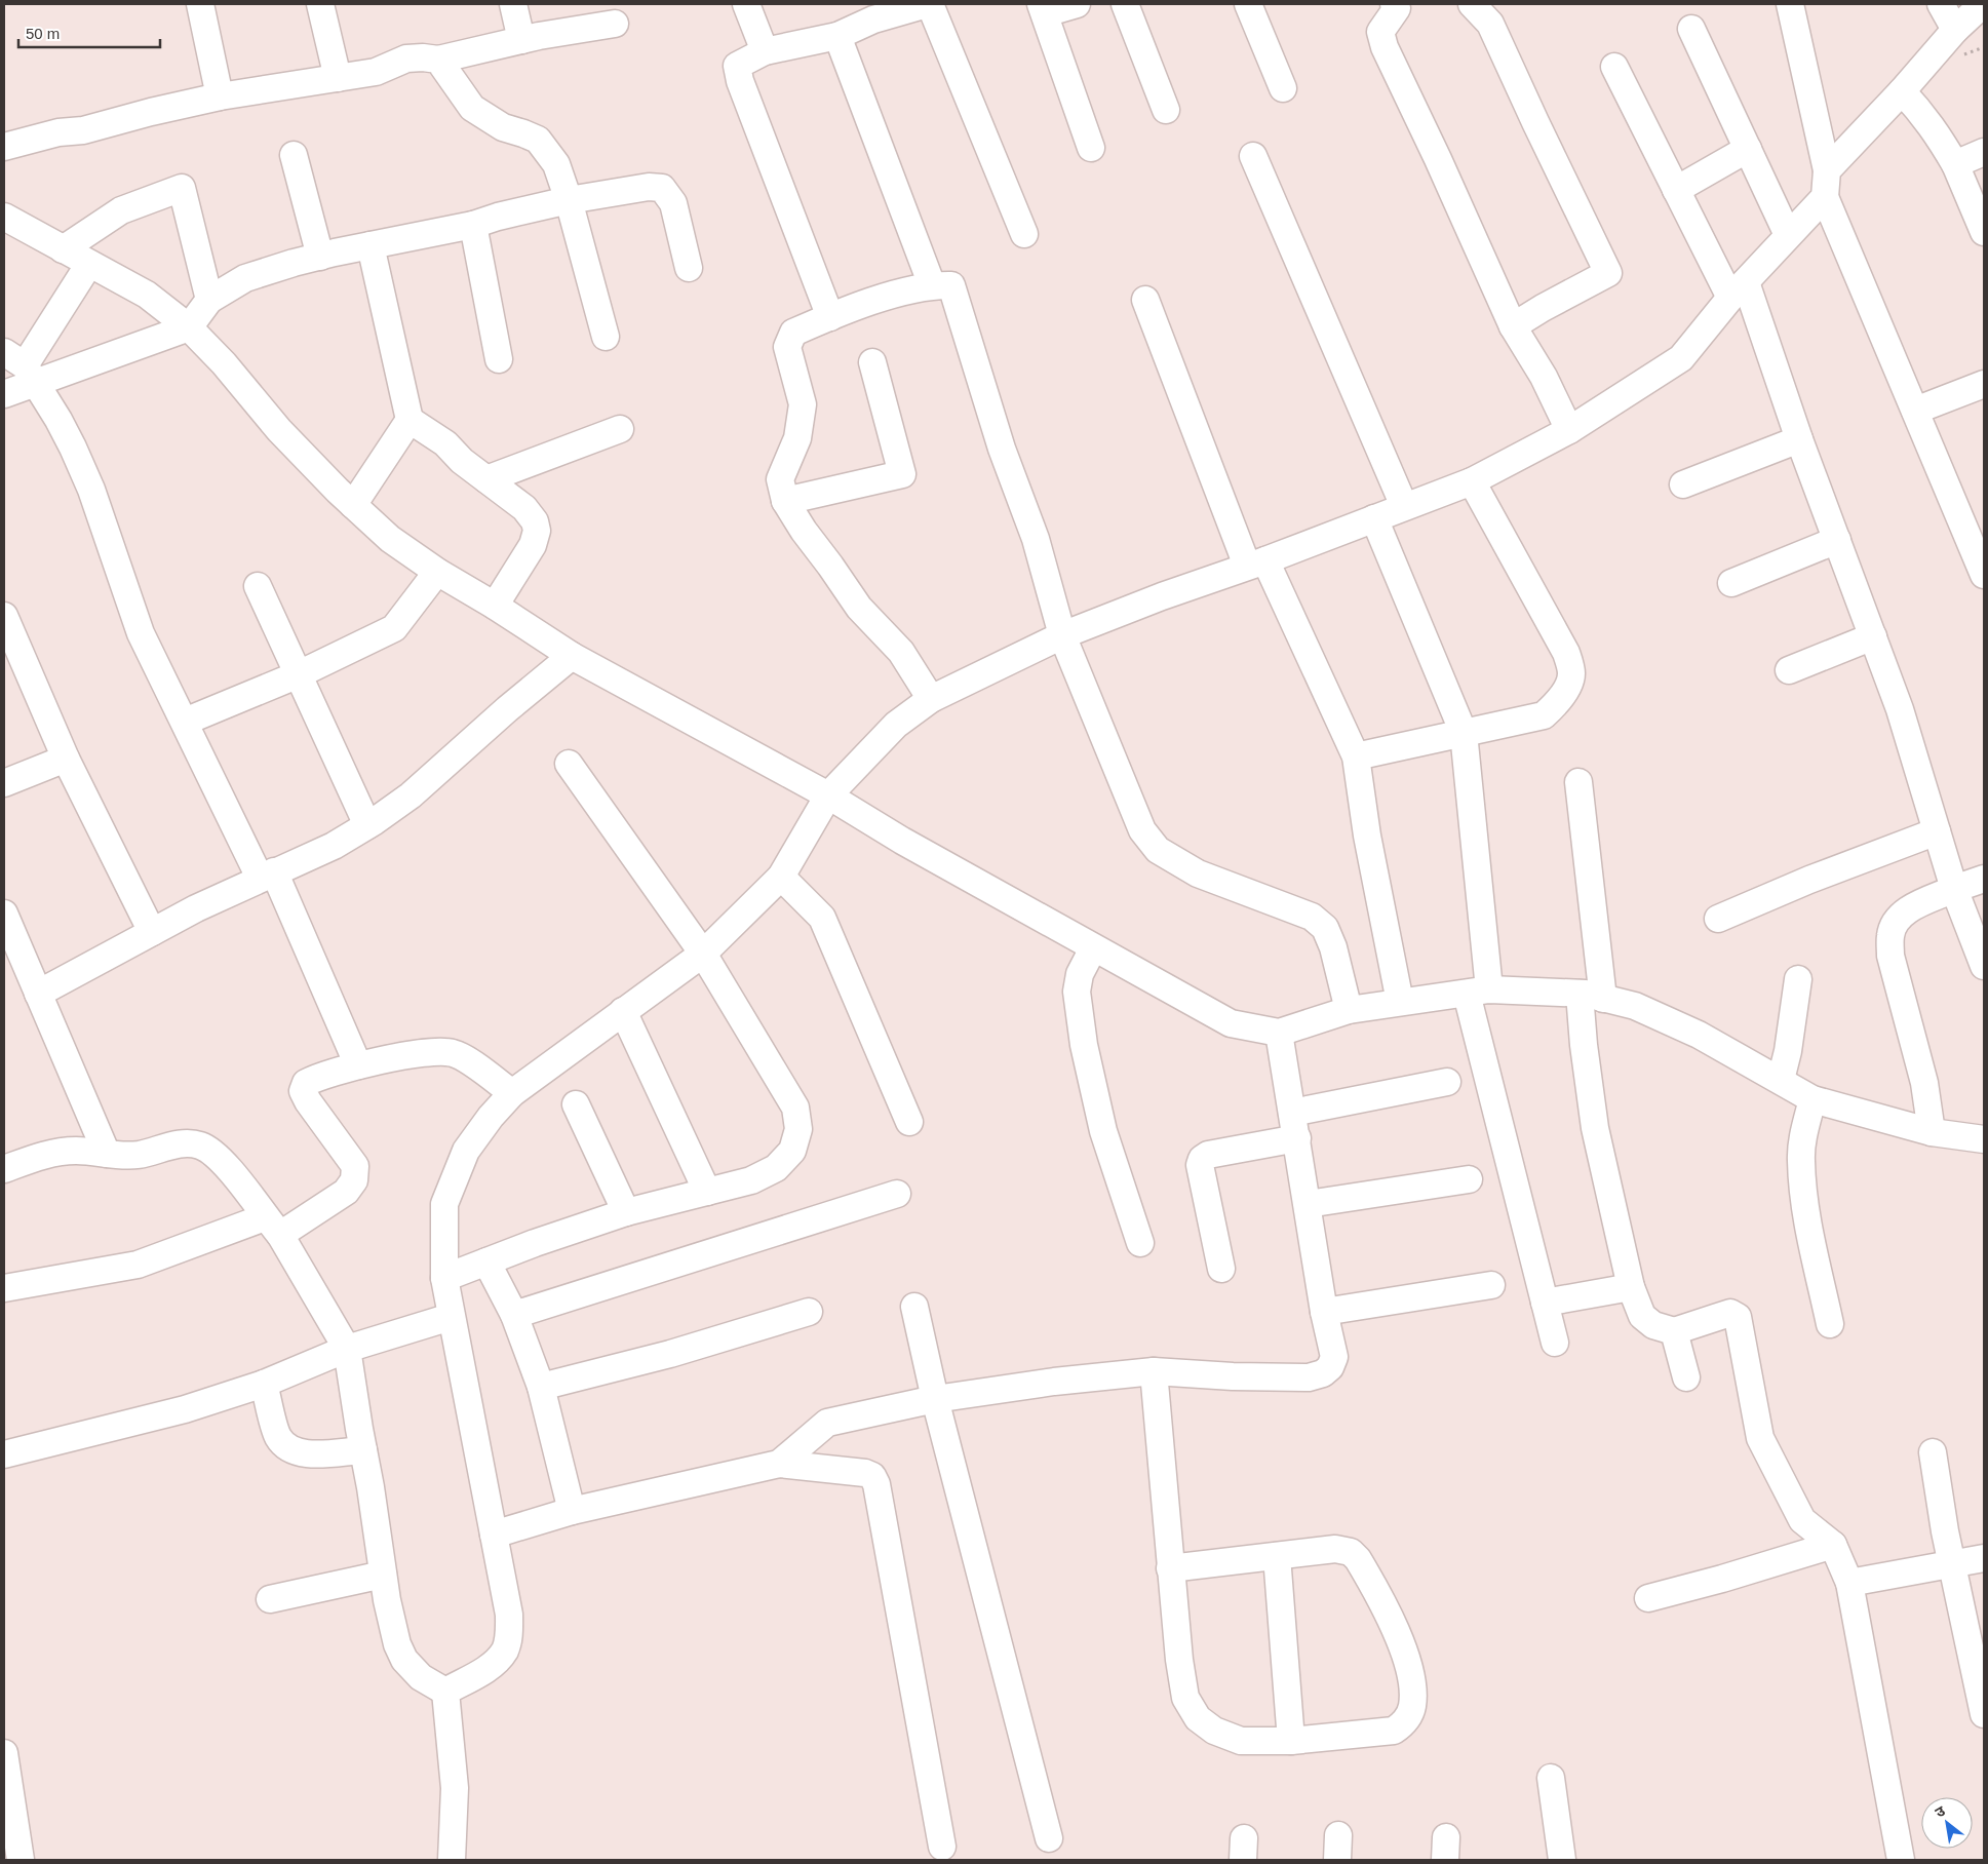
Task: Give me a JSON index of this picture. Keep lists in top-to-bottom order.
{
  "scale_bar": "50 m",
  "north": "top left"
}
